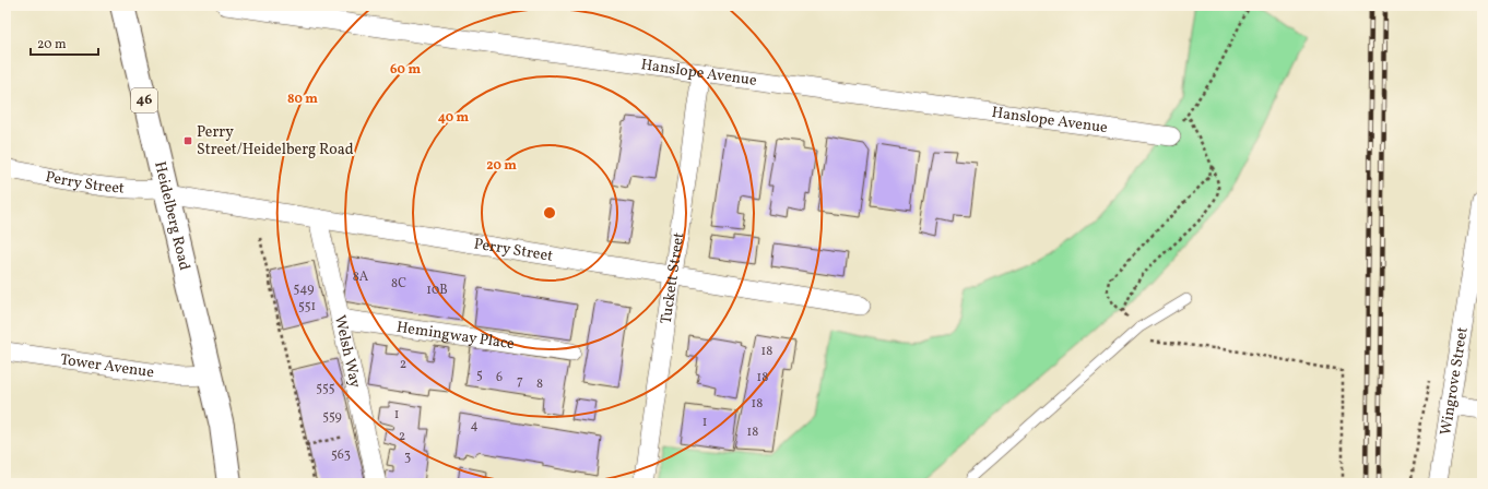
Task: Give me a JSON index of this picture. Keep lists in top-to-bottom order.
{
  "streets": {
    "main road": ["46", "Heidelberg Road"],
    "street": [
      "Hanslope Avenue",
      "Perry Street",
      "Tuckett Street",
      "Hemingway Place",
      "Welsh Way",
      "Tower Avenue",
      "Wingrove Street"
    ]
  },
  "crossings": [
    ["Hanslope Avenue", "Tuckett Street"],
    ["Perry Street", "Heidelberg Road"],
    ["Perry Street", "Tuckett Street"],
    ["Perry Street", "Welsh Way"],
    ["Heidelberg Road", "Tower Avenue"],
    ["Hemingway Place", "Welsh Way"]
  ],
  "places": {
    "transit": ["Perry Street/Heidelberg Road"]
  },
  "house_numbers": [
    "8A",
    "8C",
    "549",
    "10B",
    "551",
    "18",
    "2",
    "5",
    "6",
    "18",
    "7",
    "8",
    "555",
    "18",
    "1",
    "559",
    "1",
    "4",
    "18",
    "2",
    "563",
    "3"
  ],
  "scale_bar": "20 m",
  "rings": [
    "60 m",
    "80 m",
    "40 m",
    "20 m"
  ]
}
